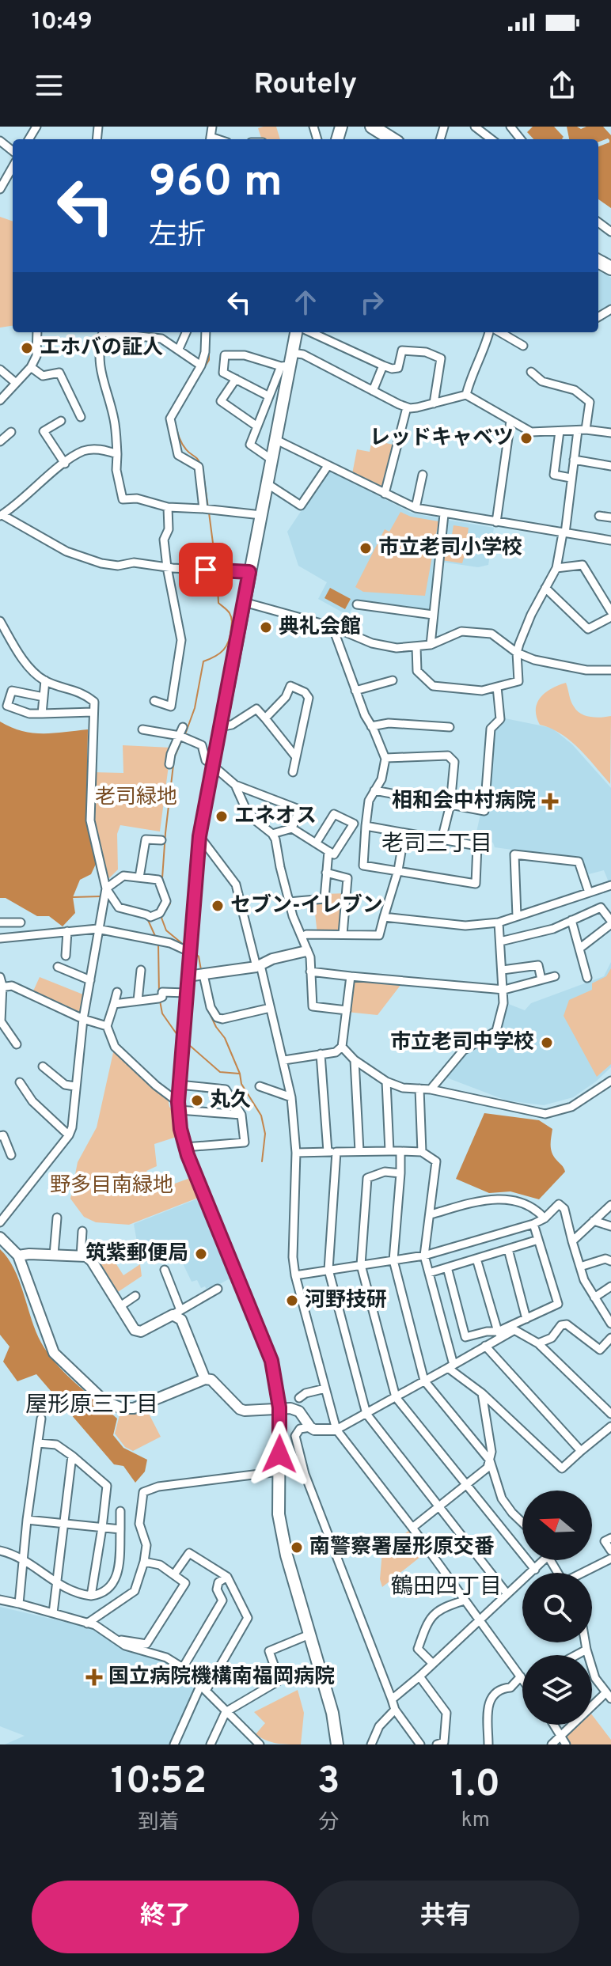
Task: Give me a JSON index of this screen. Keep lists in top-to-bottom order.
{
  "districts": ["老司三丁目", "屋形原三丁目", "鶴田四丁目"],
  "parks": ["老司緑地", "野多目南緑地"],
  "places": {
    "other": [
      "エホバの証人",
      "レッドキャベツ",
      "市立老司小学校",
      "典礼会館",
      "エネオス",
      "セブン-イレブン",
      "市立老司中学校",
      "丸久",
      "筑紫郵便局",
      "河野技研",
      "南警察署屋形原交番"
    ],
    "health": ["相和会中村病院", "国立病院機構南福岡病院"]
  },
  "north": "left",
  "page": {
    "status": "10:49",
    "header": "Routely",
    "turn": ["960 m", "左折"],
    "eta": [
      "10:52",
      "到着",
      "3",
      "分",
      "1.0",
      "km"
    ],
    "buttons": ["終了", "共有"]
  }
}
